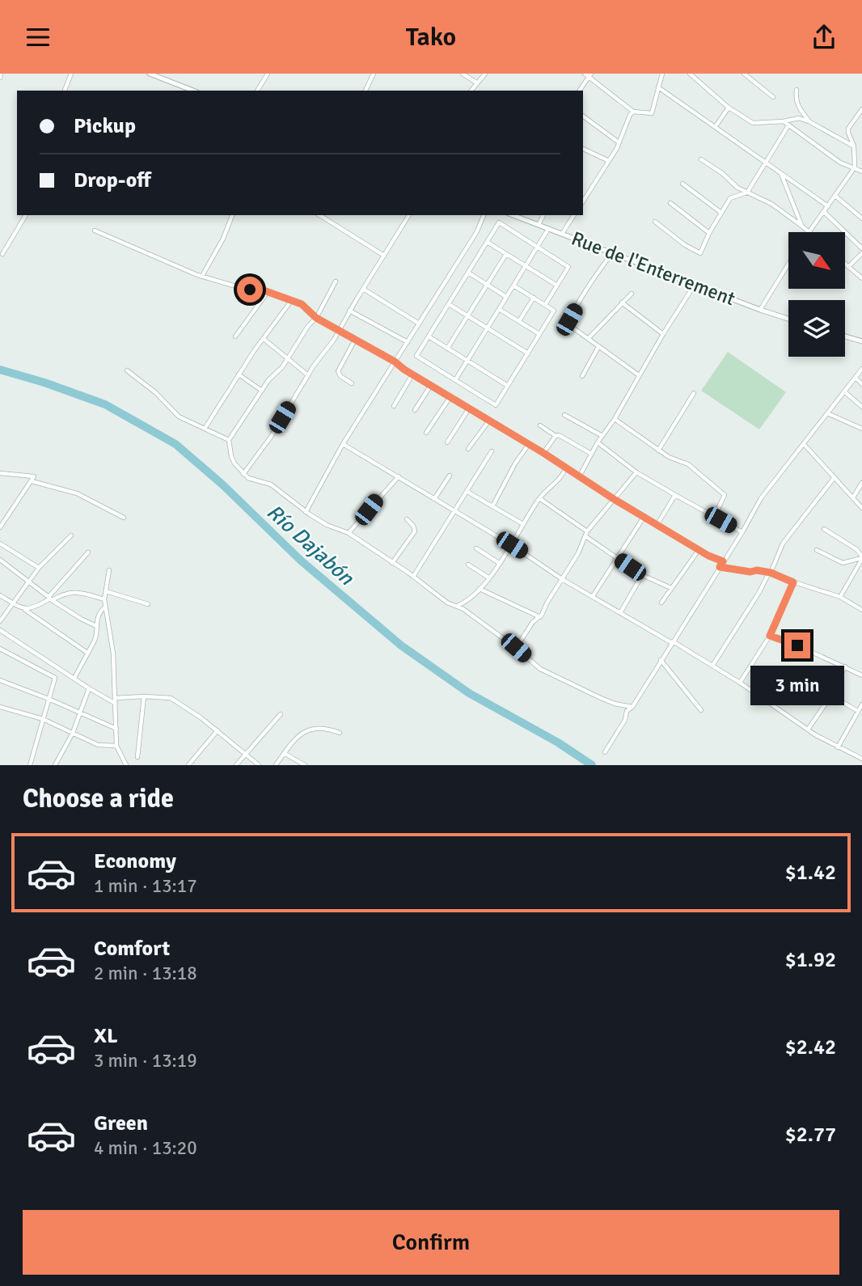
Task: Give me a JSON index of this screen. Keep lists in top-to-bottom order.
{
  "streets": {
    "street": ["Rue de l'Enterrement"]
  },
  "water": ["Río Dajabón"],
  "north": "bottom right",
  "page": {
    "header": "Tako",
    "banner": ["Pickup", "Drop-off"],
    "bubble": "3 min",
    "heading": "Choose a ride",
    "list": [
      {
        "name": "Economy",
        "note": "1 min · 13:17",
        "value": "$1.42"
      },
      {
        "name": "Comfort",
        "note": "2 min · 13:18",
        "value": "$1.92"
      },
      {
        "name": "XL",
        "note": "3 min · 13:19",
        "value": "$2.42"
      },
      {
        "name": "Green",
        "note": "4 min · 13:20",
        "value": "$2.77"
      }
    ],
    "buttons": "Confirm"
  }
}
